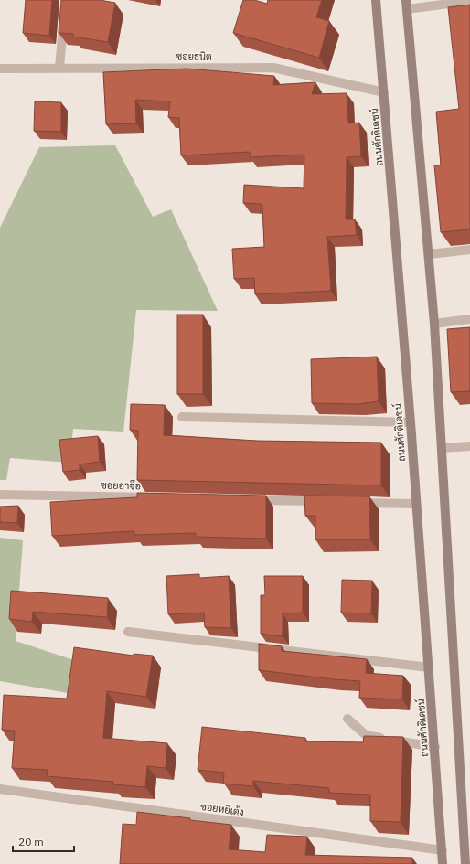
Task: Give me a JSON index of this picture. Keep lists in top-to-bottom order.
{
  "streets": {
    "main road": ["ถนนศักดิเดชน์"],
    "street": ["ซอยธนิต", "ซอยอาจ๊อ", "ซอยหยี่เต้ง"]
  },
  "crossings": [
    ["ซอยธนิต", "ถนนศักดิเดชน์"],
    ["ถนนศักดิเดชน์", "ซอยหยี่เต้ง"]
  ],
  "scale_bar": "20 m"
}
